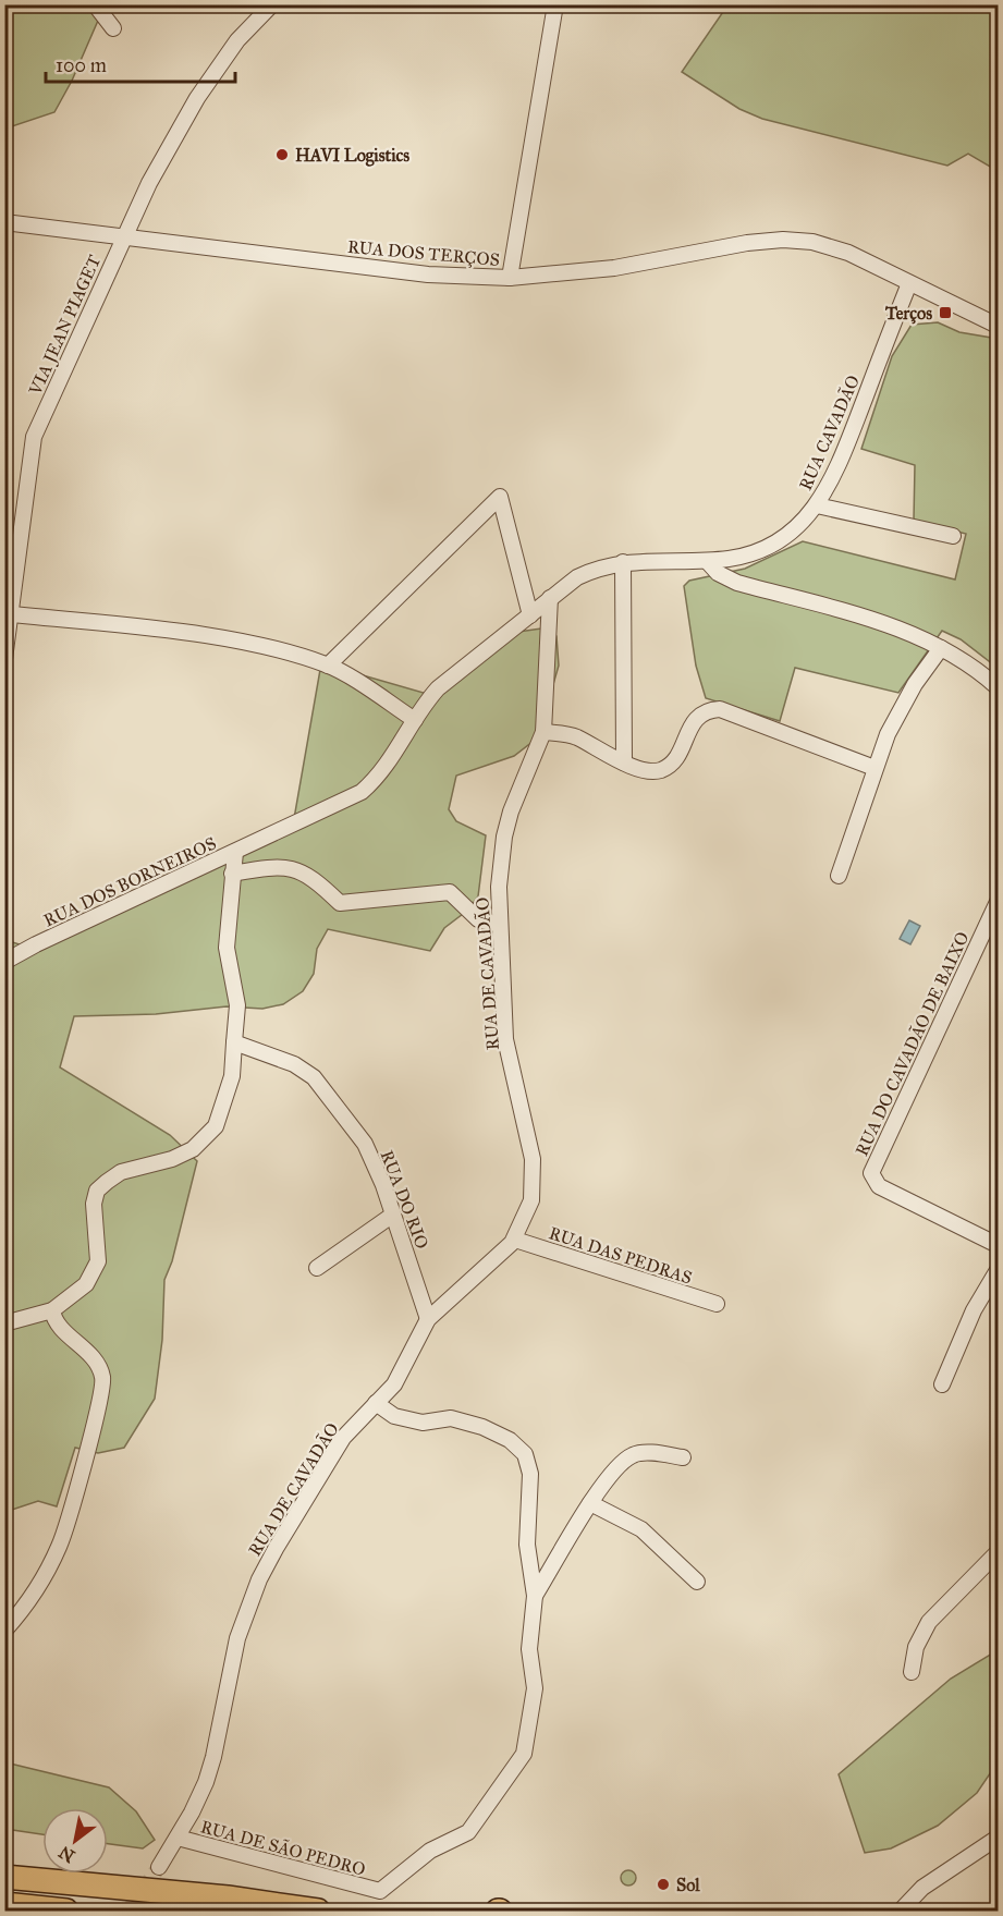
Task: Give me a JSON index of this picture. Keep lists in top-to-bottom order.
{
  "streets": {
    "street": [
      "RUA DOS TERÇOS",
      "VIA JEAN PIAGET",
      "RUA CAVADÃO",
      "RUA DOS BORNEIROS",
      "RUA DE CAVADÃO",
      "RUA DO CAVADÃO DE BAIXO",
      "RUA DO RIO",
      "RUA DAS PEDRAS",
      "RUA DE SÃO PEDRO"
    ]
  },
  "crossings": [
    ["RUA DOS TERÇOS", "VIA JEAN PIAGET"],
    ["RUA DOS TERÇOS", "RUA CAVADÃO"],
    ["RUA CAVADÃO", "RUA DOS BORNEIROS"],
    ["RUA CAVADÃO", "RUA DE CAVADÃO"],
    ["RUA DE CAVADÃO", "RUA DO RIO"],
    ["RUA DE CAVADÃO", "RUA DAS PEDRAS"],
    ["RUA DE CAVADÃO", "RUA DE SÃO PEDRO"]
  ],
  "places": {
    "other": ["HAVI Logistics", "Sol"],
    "transit": ["Terços"]
  },
  "scale_bar": "100 m",
  "north": "bottom left"
}
